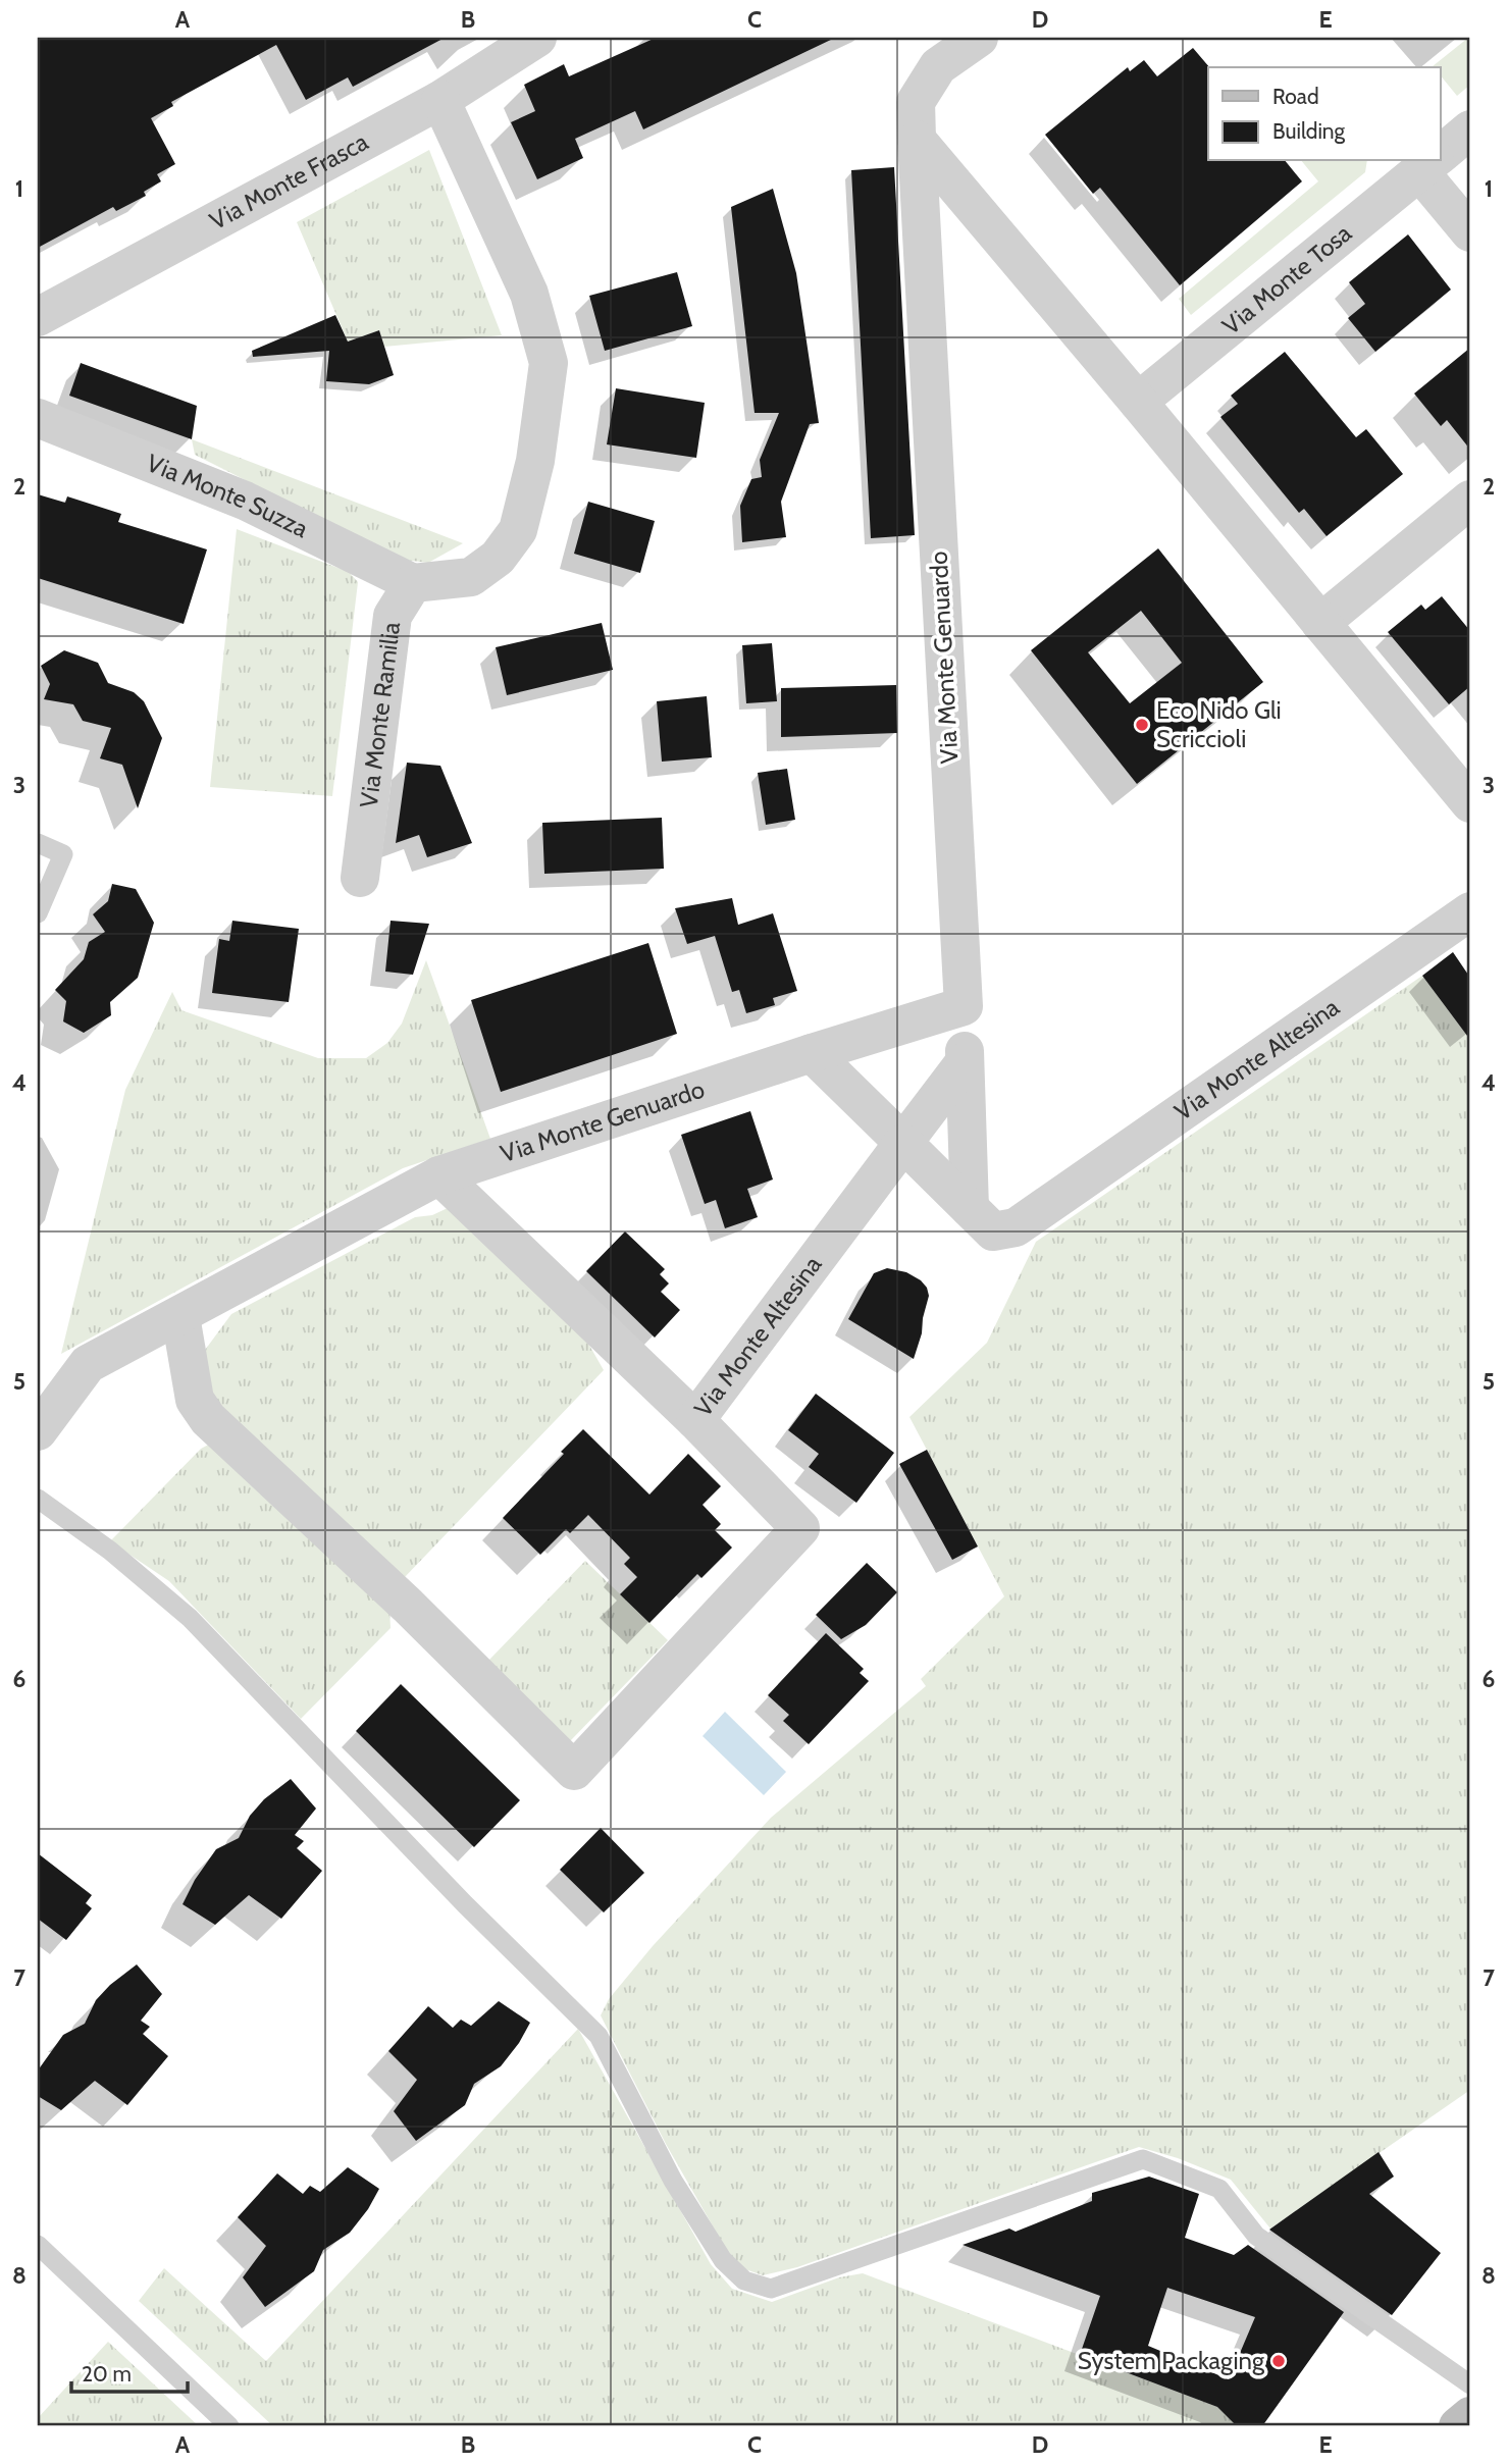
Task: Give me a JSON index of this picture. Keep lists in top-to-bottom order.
{
  "streets": {
    "street": [
      "Via Monte Frasca",
      "Via Monte Tosa",
      "Via Monte Suzza",
      "Via Monte Genuardo",
      "Via Monte Ramilia",
      "Via Monte Altesina"
    ]
  },
  "crossings": [
    ["Via Monte Suzza", "Via Monte Ramilia"],
    ["Via Monte Genuardo", "Via Monte Altesina"]
  ],
  "places": ["Eco Nido Gli Scriccioli", "System Packaging"],
  "legend": ["Road", "Building"],
  "scale_bar": "20 m",
  "grid": {
    "columns": [
      "A",
      "B",
      "C",
      "D",
      "E"
    ],
    "rows": [
      "1",
      "2",
      "3",
      "4",
      "5",
      "6",
      "7",
      "8"
    ]
  }
}
